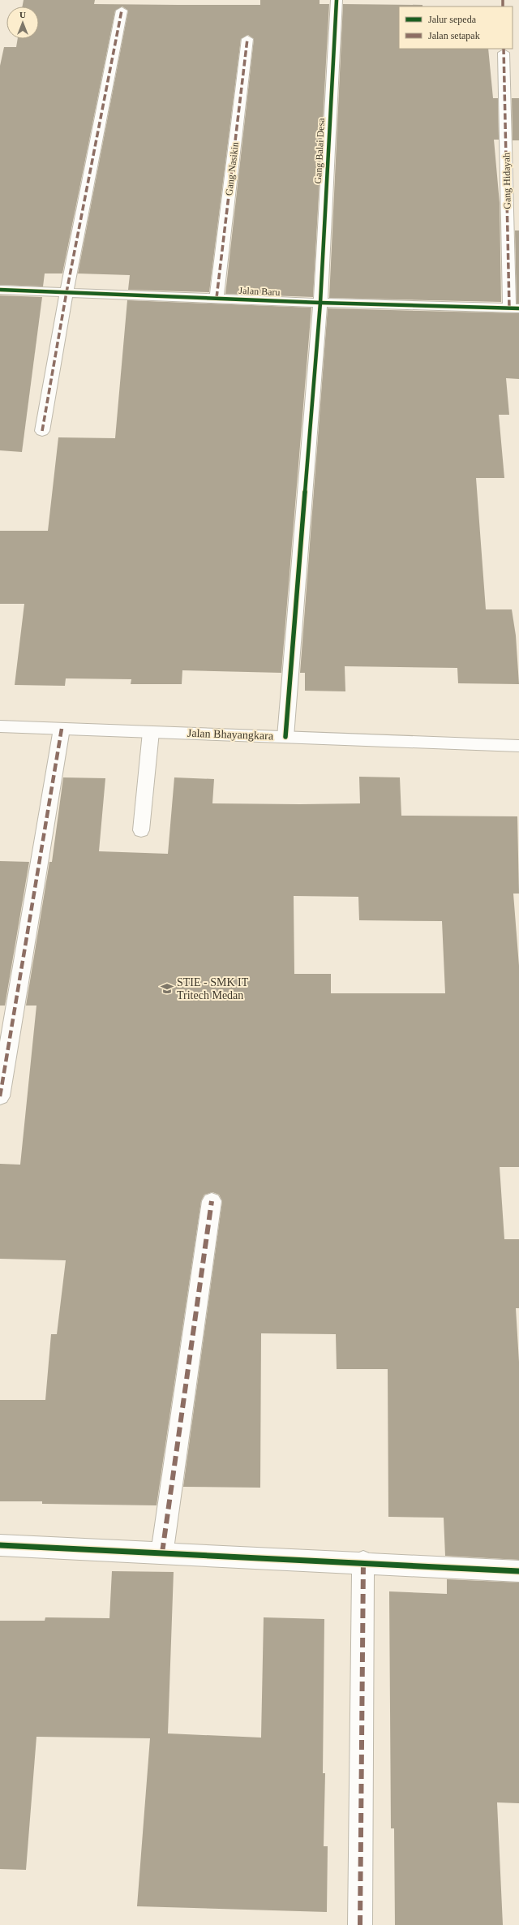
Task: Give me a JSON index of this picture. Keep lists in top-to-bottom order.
{
  "streets": {
    "street": [
      "Gang Balai Desa",
      "Gang Nasikin",
      "Gang Hidayah",
      "Jalan Baru",
      "Jalan Bhayangkara"
    ]
  },
  "crossings": [
    ["Gang Balai Desa", "Jalan Baru"],
    ["Gang Balai Desa", "Jalan Bhayangkara"],
    ["Gang Nasikin", "Jalan Baru"],
    ["Gang Hidayah", "Jalan Baru"]
  ],
  "places": {
    "school or university": ["STIE - SMK IT Tritech Medan"]
  },
  "legend": ["Jalur sepeda", "Jalan setapak"],
  "north": "top"
}
